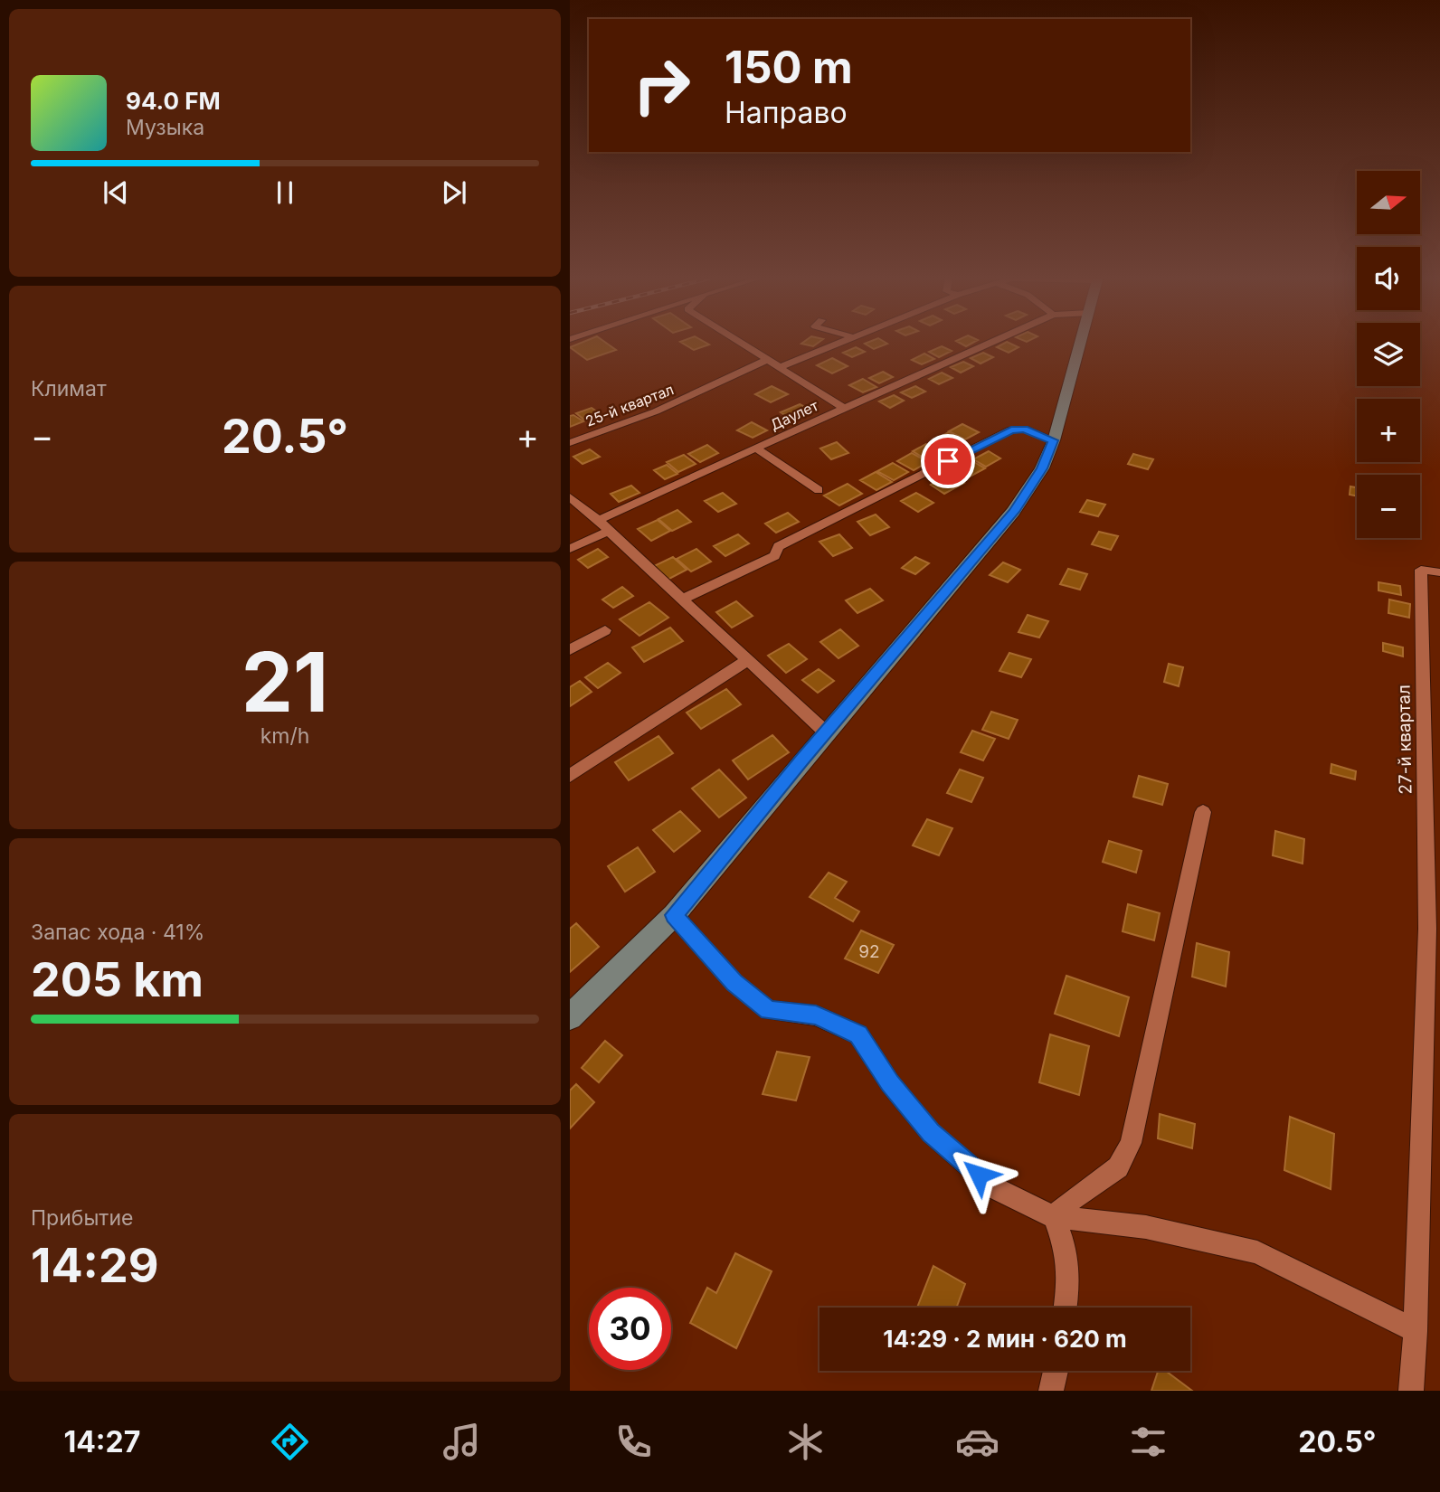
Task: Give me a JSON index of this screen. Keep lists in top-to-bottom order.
{
  "streets": {
    "street": ["25-й квартал", "Даулет", "27-й квартал"]
  },
  "crossings": [
    ["25-й квартал", "Даулет"]
  ],
  "house_numbers": ["92"],
  "north": "right",
  "page": {
    "turn": ["150 m", "Направо"],
    "song": ["94.0 FM", "Музыка"],
    "map_buttons": ["+", "−"],
    "tile": [
      "Климат",
      ["21", "km/h"],
      ["Запас хода · 41%", "205 km"],
      ["Прибытие", "14:29"]
    ],
    "heat": ["−", "20.5°", "+"],
    "limit": "30",
    "trip": "14:29 · 2 мин · 620 m",
    "tabs": ["14:27", "20.5°"]
  }
}
